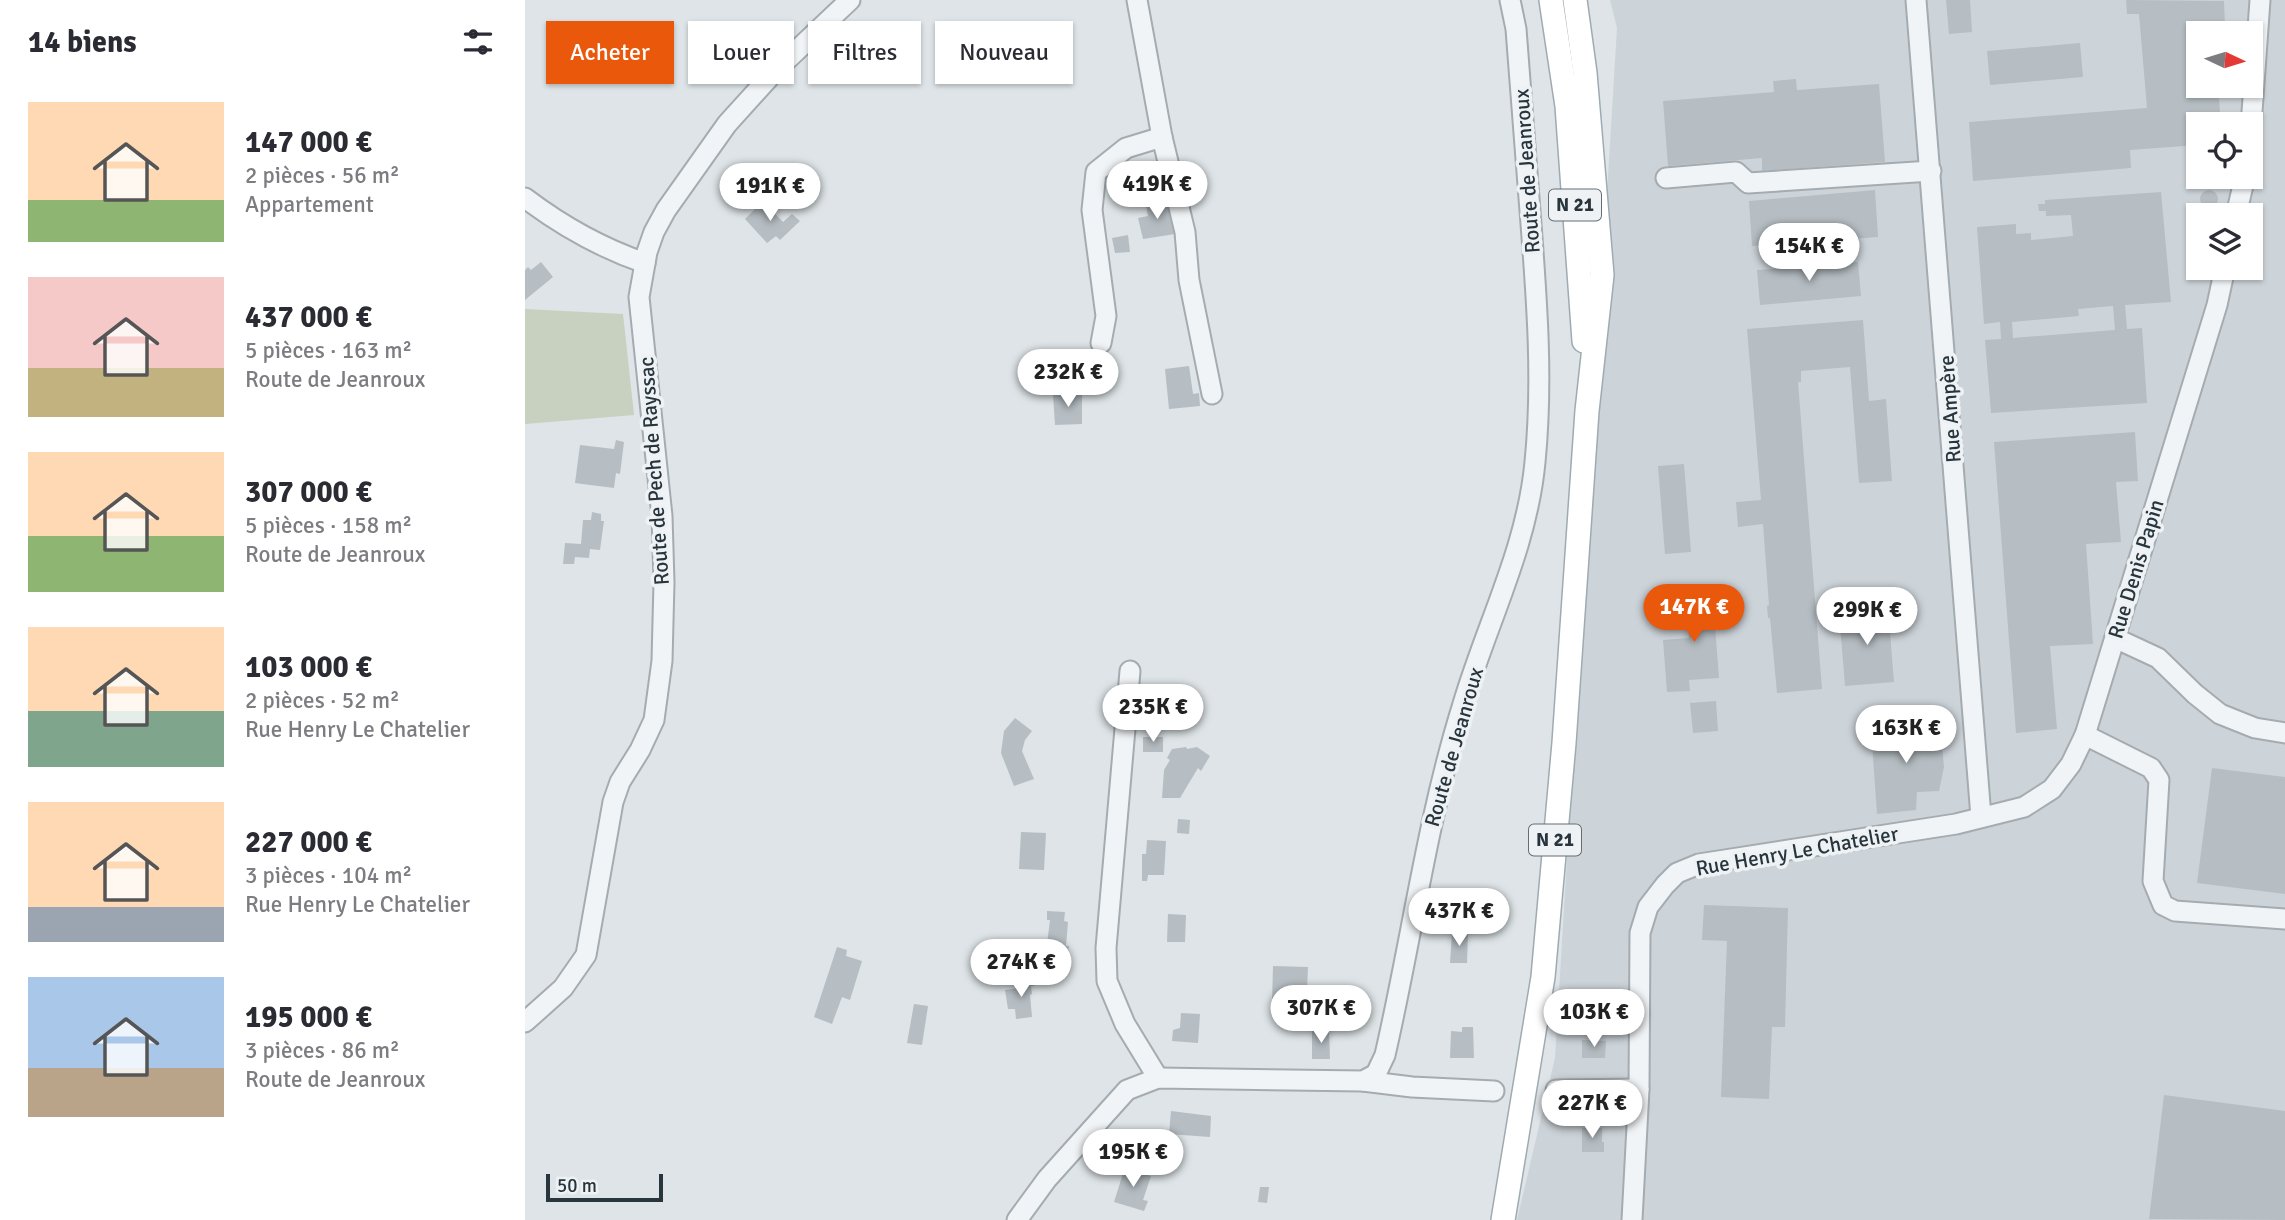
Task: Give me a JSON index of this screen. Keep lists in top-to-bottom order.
{
  "streets": {
    "main road": ["N 21"],
    "street": [
      "Route de Jeanroux",
      "Rue Ampère",
      "Route de Pech de Rayssac",
      "Rue Denis Papin",
      "Rue Henry Le Chatelier"
    ]
  },
  "crossings": [
    ["Rue Ampère", "Rue Denis Papin"],
    ["Rue Ampère", "Rue Henry Le Chatelier"],
    ["Rue Denis Papin", "Rue Henry Le Chatelier"]
  ],
  "scale_bar": "50 m",
  "north": "right",
  "page": {
    "heading": "14 biens",
    "chip": [
      "Acheter",
      "Louer",
      "Filtres",
      "Nouveau"
    ],
    "list": [
      {
        "name": "147 000 €",
        "note": "2 pièces · 56 m² · Appartement"
      },
      {
        "name": "437 000 €",
        "note": "5 pièces · 163 m² · Route de Jeanroux"
      },
      {
        "name": "307 000 €",
        "note": "5 pièces · 158 m² · Route de Jeanroux"
      },
      {
        "name": "103 000 €",
        "note": "2 pièces · 52 m² · Rue Henry Le Chatelier"
      },
      {
        "name": "227 000 €",
        "note": "3 pièces · 104 m² · Rue Henry Le Chatelier"
      },
      {
        "name": "195 000 €",
        "note": "3 pièces · 86 m² · Route de Jeanroux"
      }
    ],
    "price": [
      "419K €",
      "191K €",
      "154K €",
      "232K €",
      "147K €",
      "299K €",
      "235K €",
      "163K €",
      "437K €",
      "274K €",
      "307K €",
      "103K €",
      "227K €",
      "195K €"
    ],
    "scale": "50 m"
  }
}
